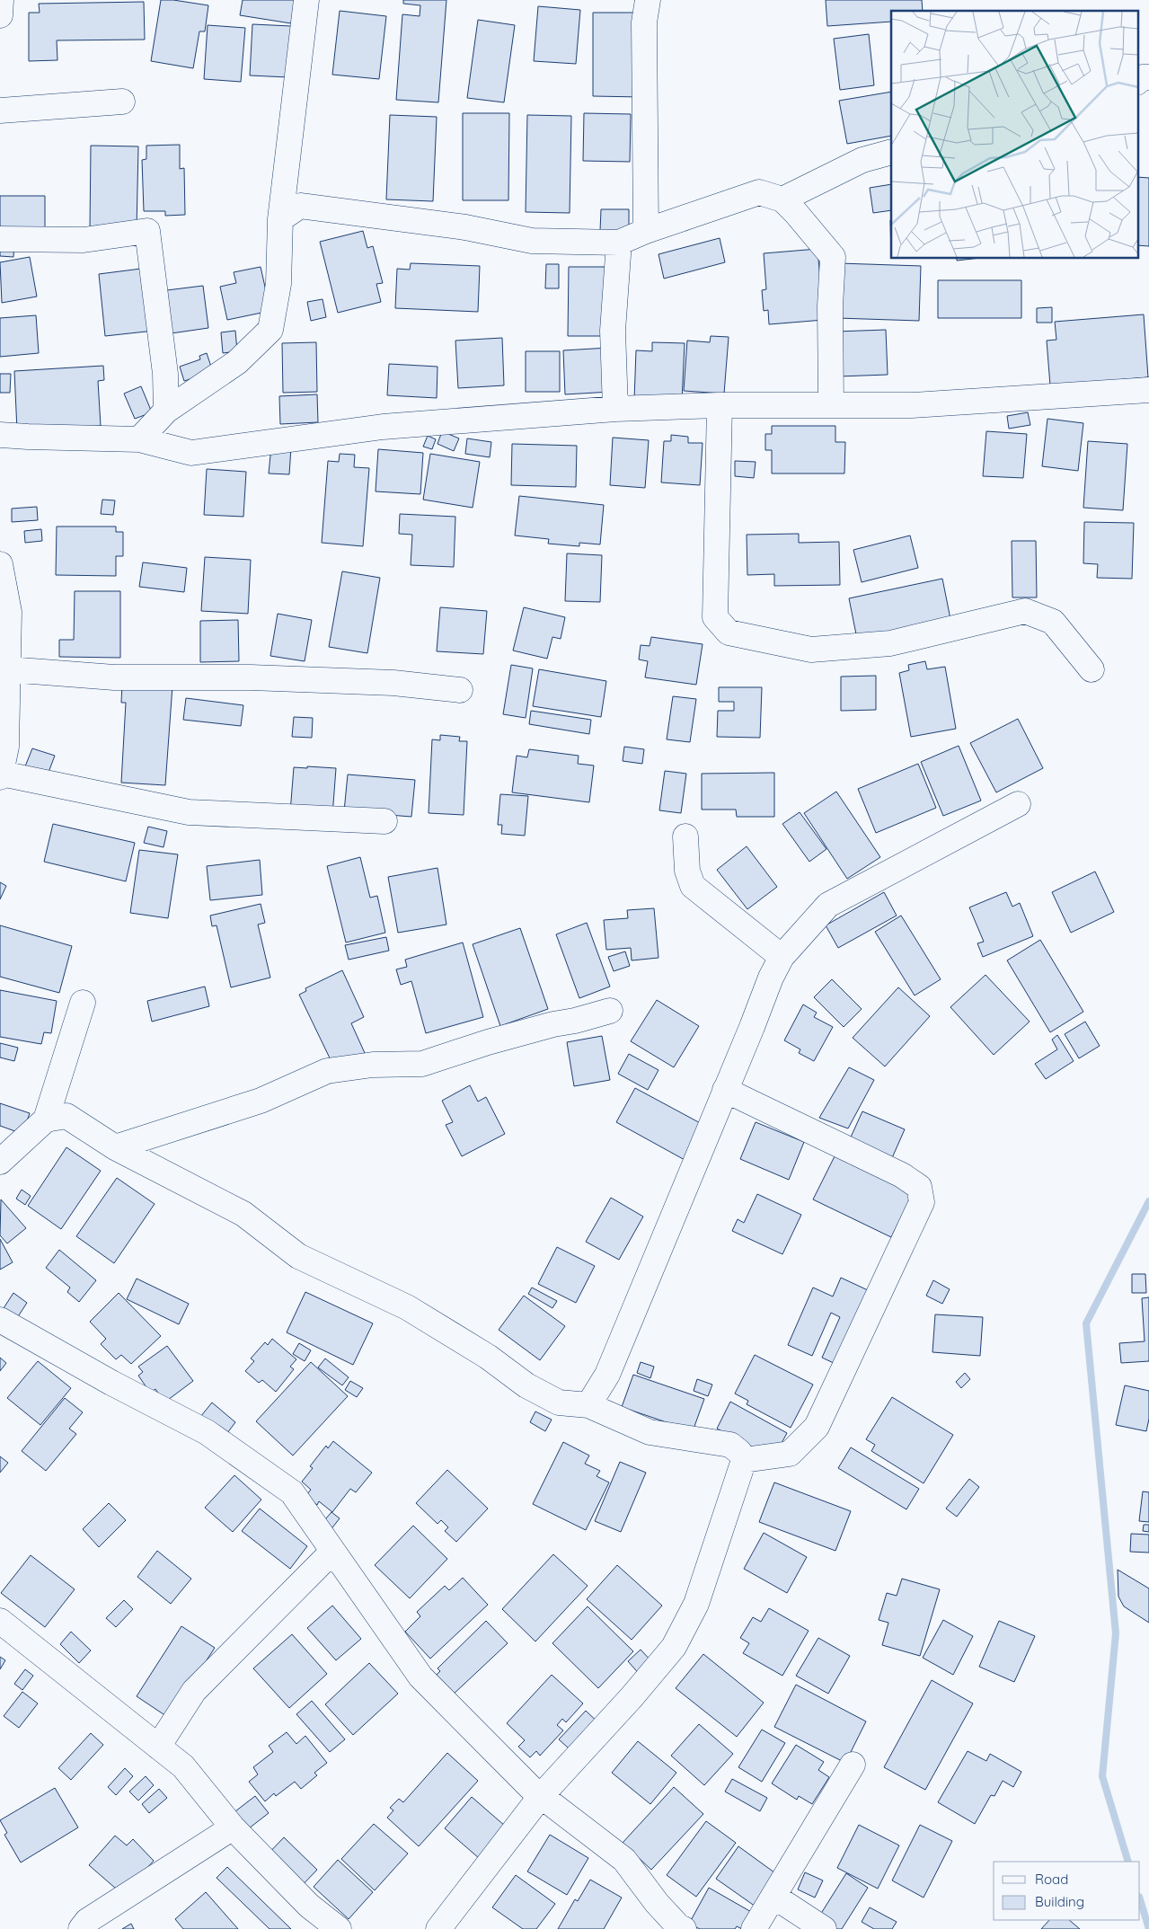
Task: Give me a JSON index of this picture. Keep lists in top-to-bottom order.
{
  "legend": ["Road", "Building"]
}
